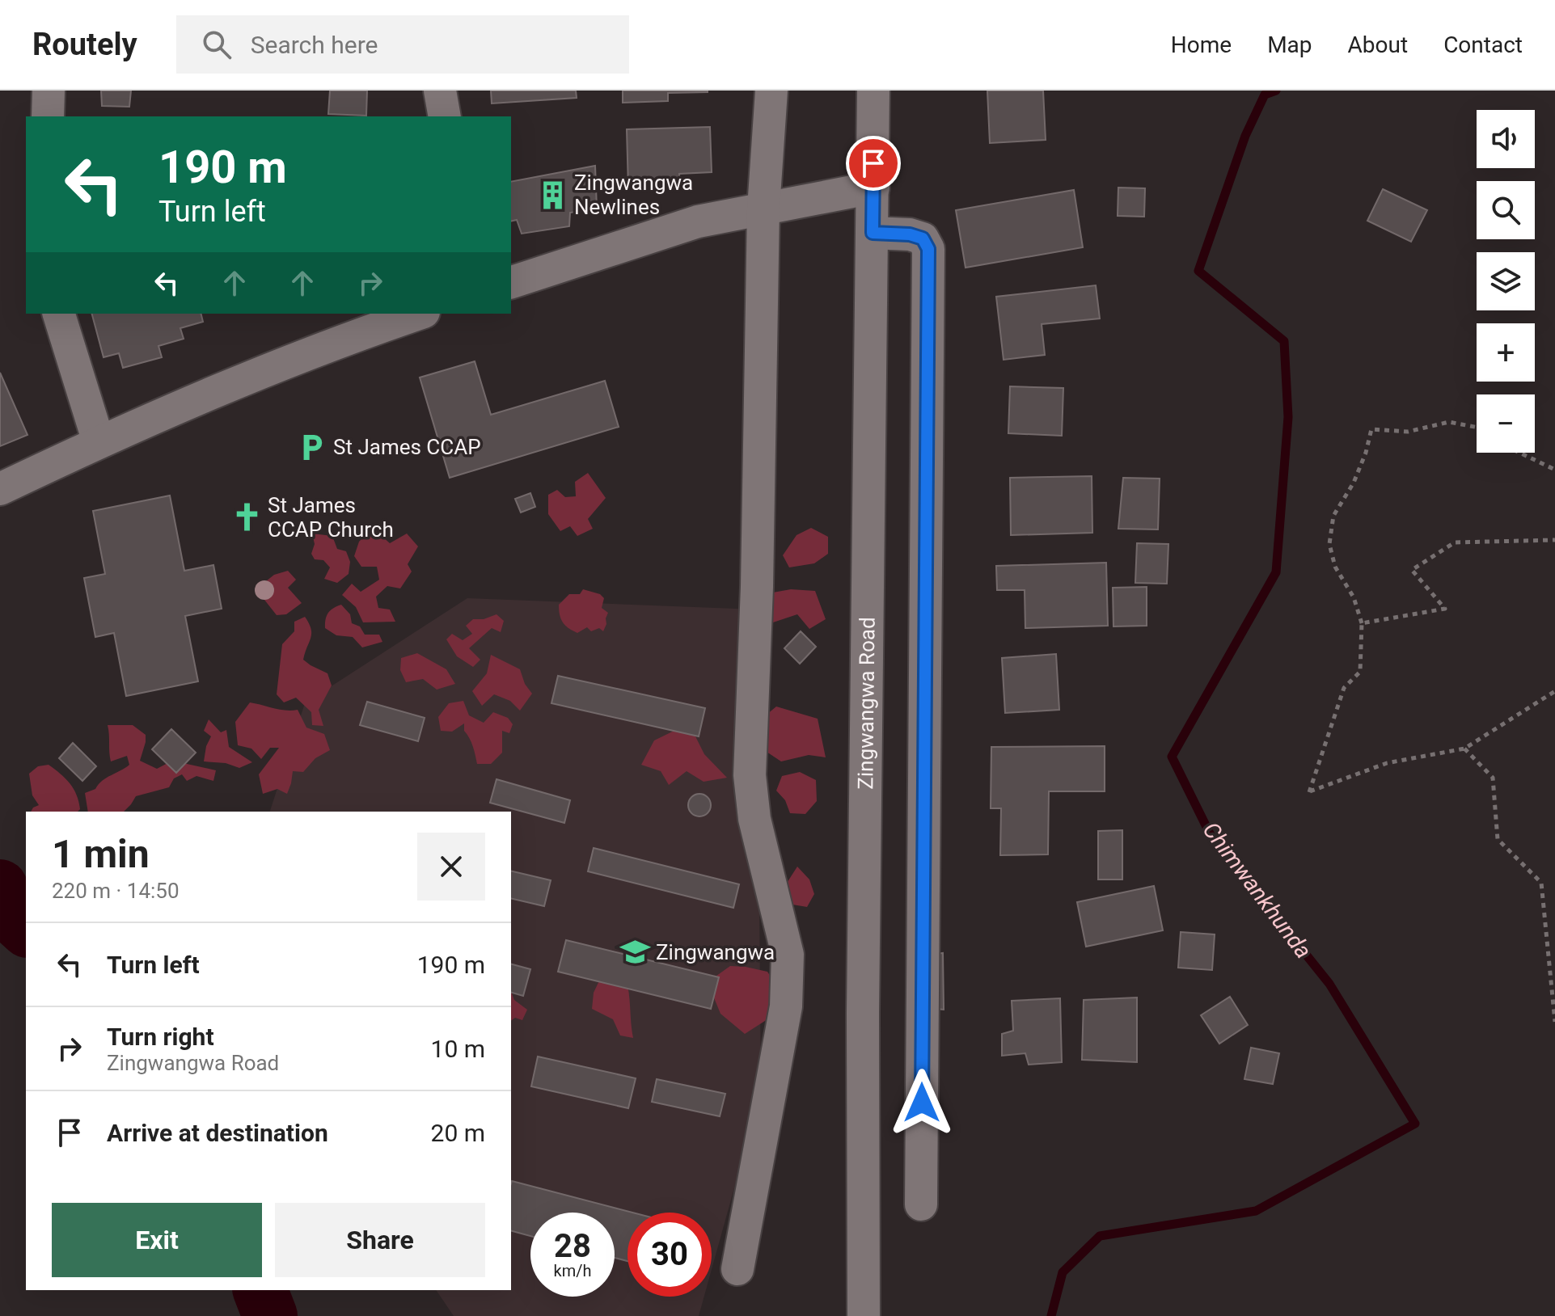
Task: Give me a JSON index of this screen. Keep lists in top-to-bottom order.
{
  "streets": {
    "street": ["Zingwangwa Road"]
  },
  "water": ["Chimwankhunda"],
  "places": {
    "building": ["Zingwangwa Newlines"],
    "parking": ["St James CCAP"],
    "church": ["St James CCAP Church"],
    "school or university": ["Zingwangwa"]
  },
  "page": {
    "header": "Routely",
    "search": "Search here",
    "nav": [
      "Home",
      "Map",
      "About",
      "Contact"
    ],
    "map_buttons": ["+", "−"],
    "turn": ["190 m", "Turn left"],
    "heading": ["1 min", "220 m · 14:50"],
    "list": [
      {
        "name": "Turn left",
        "value": "190 m"
      },
      {
        "name": "Turn right",
        "note": "Zingwangwa Road",
        "value": "10 m"
      },
      {
        "name": "Arrive at destination",
        "value": "20 m"
      }
    ],
    "buttons": ["Exit", "Share"],
    "speed": "28 km/h",
    "limit": "30"
  }
}
